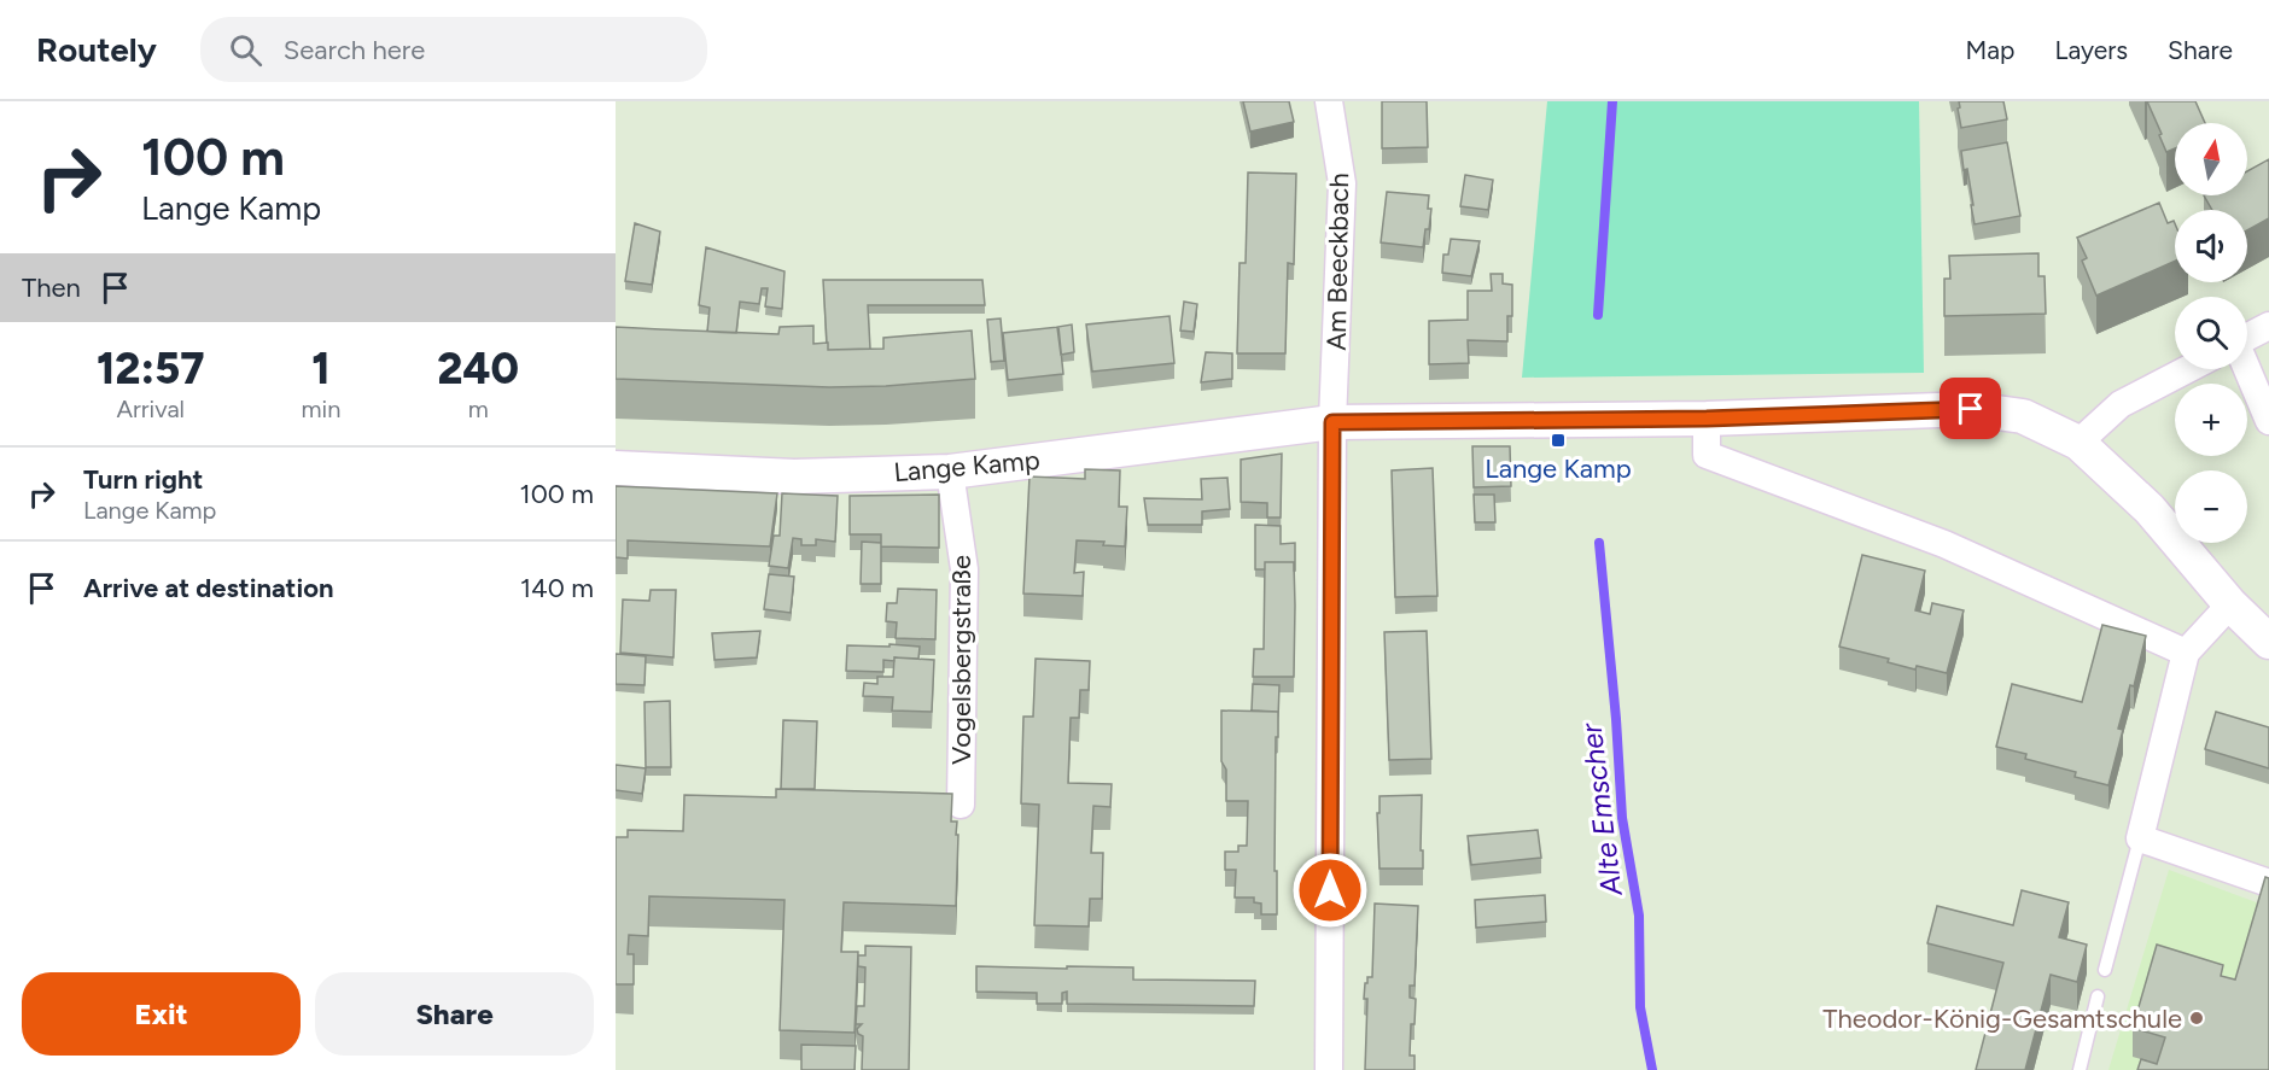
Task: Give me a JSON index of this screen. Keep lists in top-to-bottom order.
{
  "streets": {
    "street": ["Am Beeckbach", "Lange Kamp", "Vogelsbergstraße"]
  },
  "crossings": [
    ["Am Beeckbach", "Lange Kamp"],
    ["Lange Kamp", "Vogelsbergstraße"]
  ],
  "water": ["Alte Emscher"],
  "places": {
    "transit": ["Lange Kamp"],
    "other": ["Theodor-König-Gesamtschule"]
  },
  "north": "top",
  "page": {
    "header": "Routely",
    "search": "Search here",
    "nav": ["Map", "Layers", "Share"],
    "turn": ["100 m", "Lange Kamp"],
    "map_buttons": ["+", "−"],
    "then": "Then",
    "eta": [
      "12:57",
      "Arrival",
      "1",
      "min",
      "240",
      "m"
    ],
    "list": [
      {
        "name": "Turn right",
        "note": "Lange Kamp",
        "value": "100 m"
      },
      {
        "name": "Arrive at destination",
        "value": "140 m"
      }
    ],
    "buttons": ["Exit", "Share"]
  }
}
